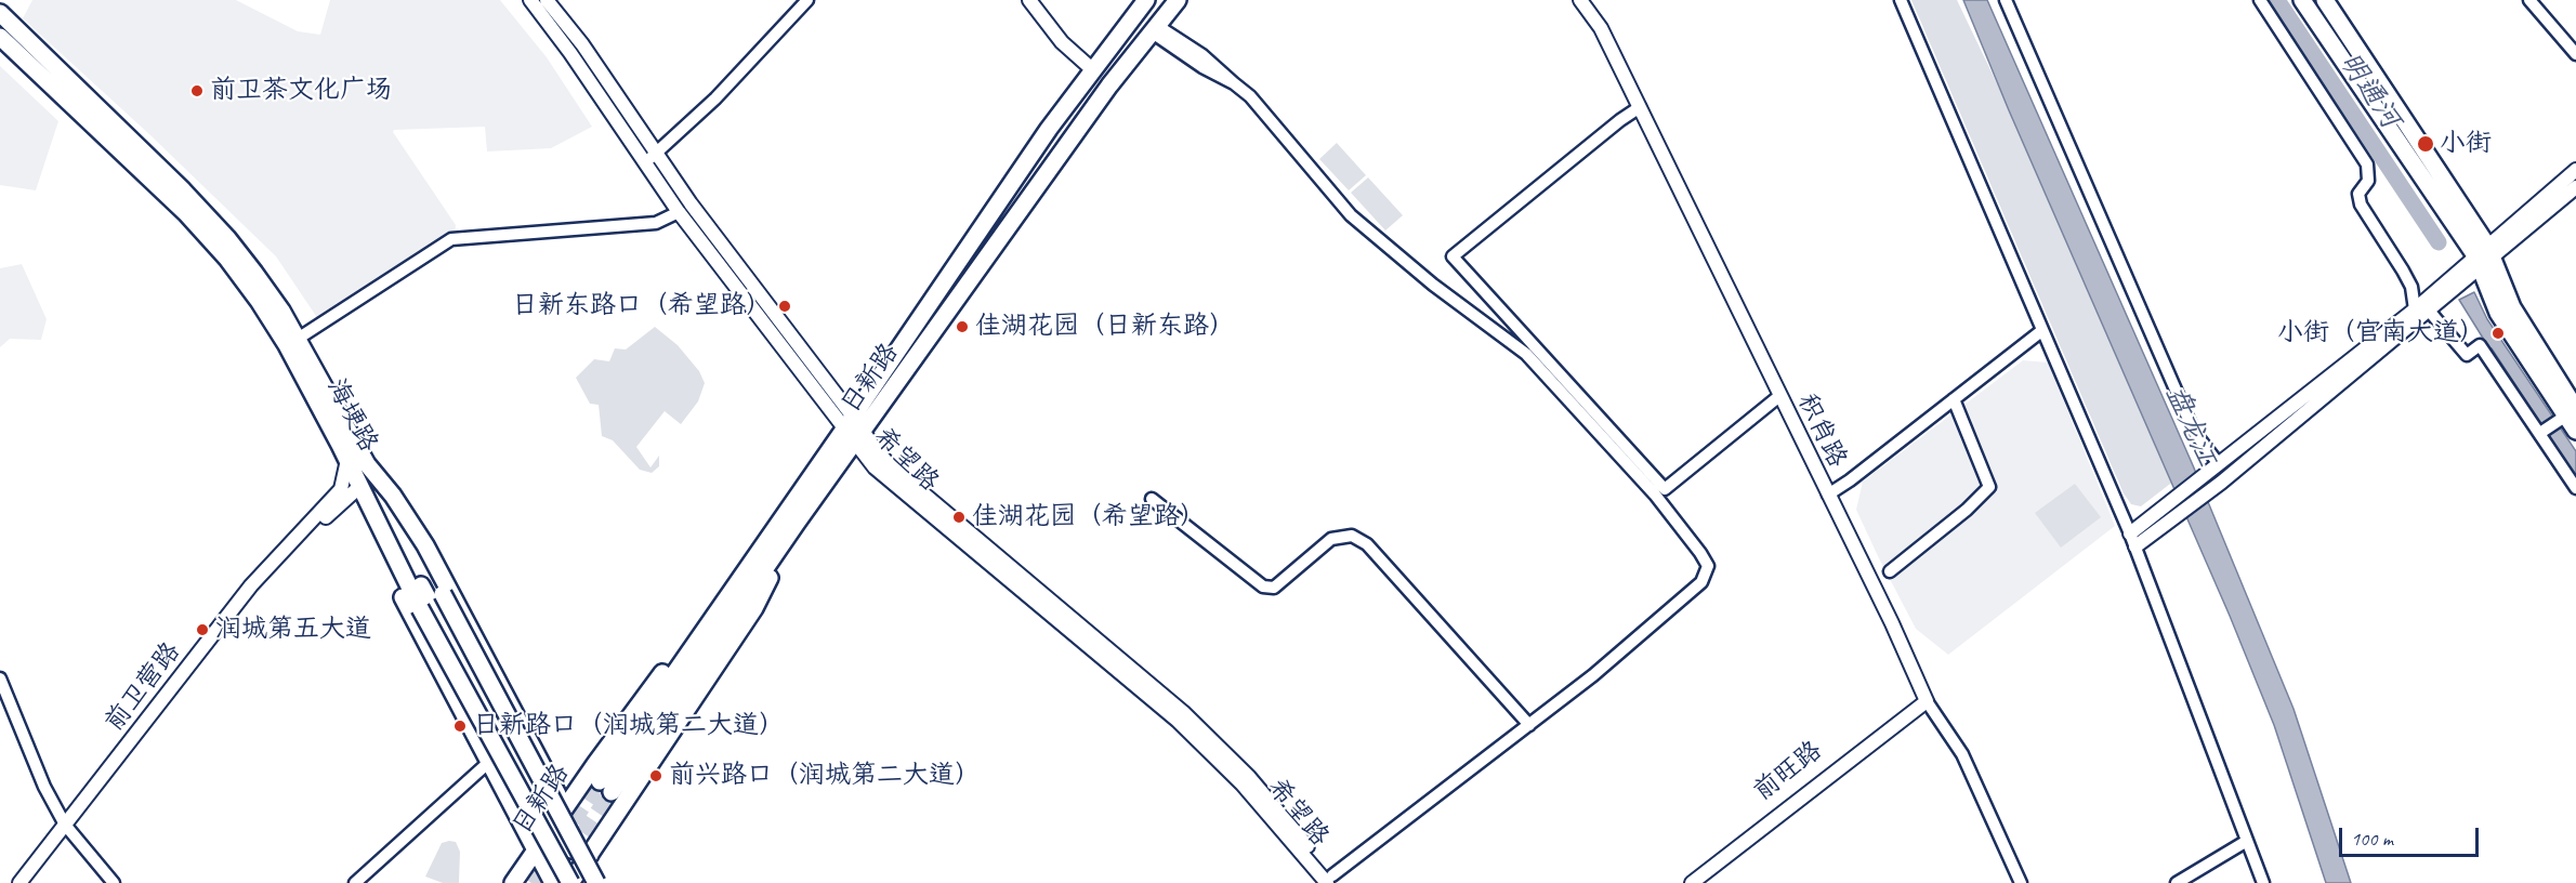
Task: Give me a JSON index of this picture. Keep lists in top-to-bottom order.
{
  "streets": {
    "main road": ["日新路", "海埂路"],
    "street": [
      "积肖路",
      "希望路",
      "前卫营路",
      "前旺路"
    ]
  },
  "crossings": [
    ["日新路", "希望路"],
    ["海埂路", "前卫营路"],
    ["积肖路", "前旺路"]
  ],
  "water": ["明通河", "盘龙江"],
  "places": [
    "前卫茶文化广场",
    "小街",
    "日新东路口（希望路）",
    "佳湖花园（日新东路）",
    "小街（官南大道）",
    "佳湖花园（希望路）",
    "润城第五大道",
    "日新路口（润城第二大道）",
    "前兴路口（润城第二大道）"
  ],
  "scale_bar": "100 m"
}
